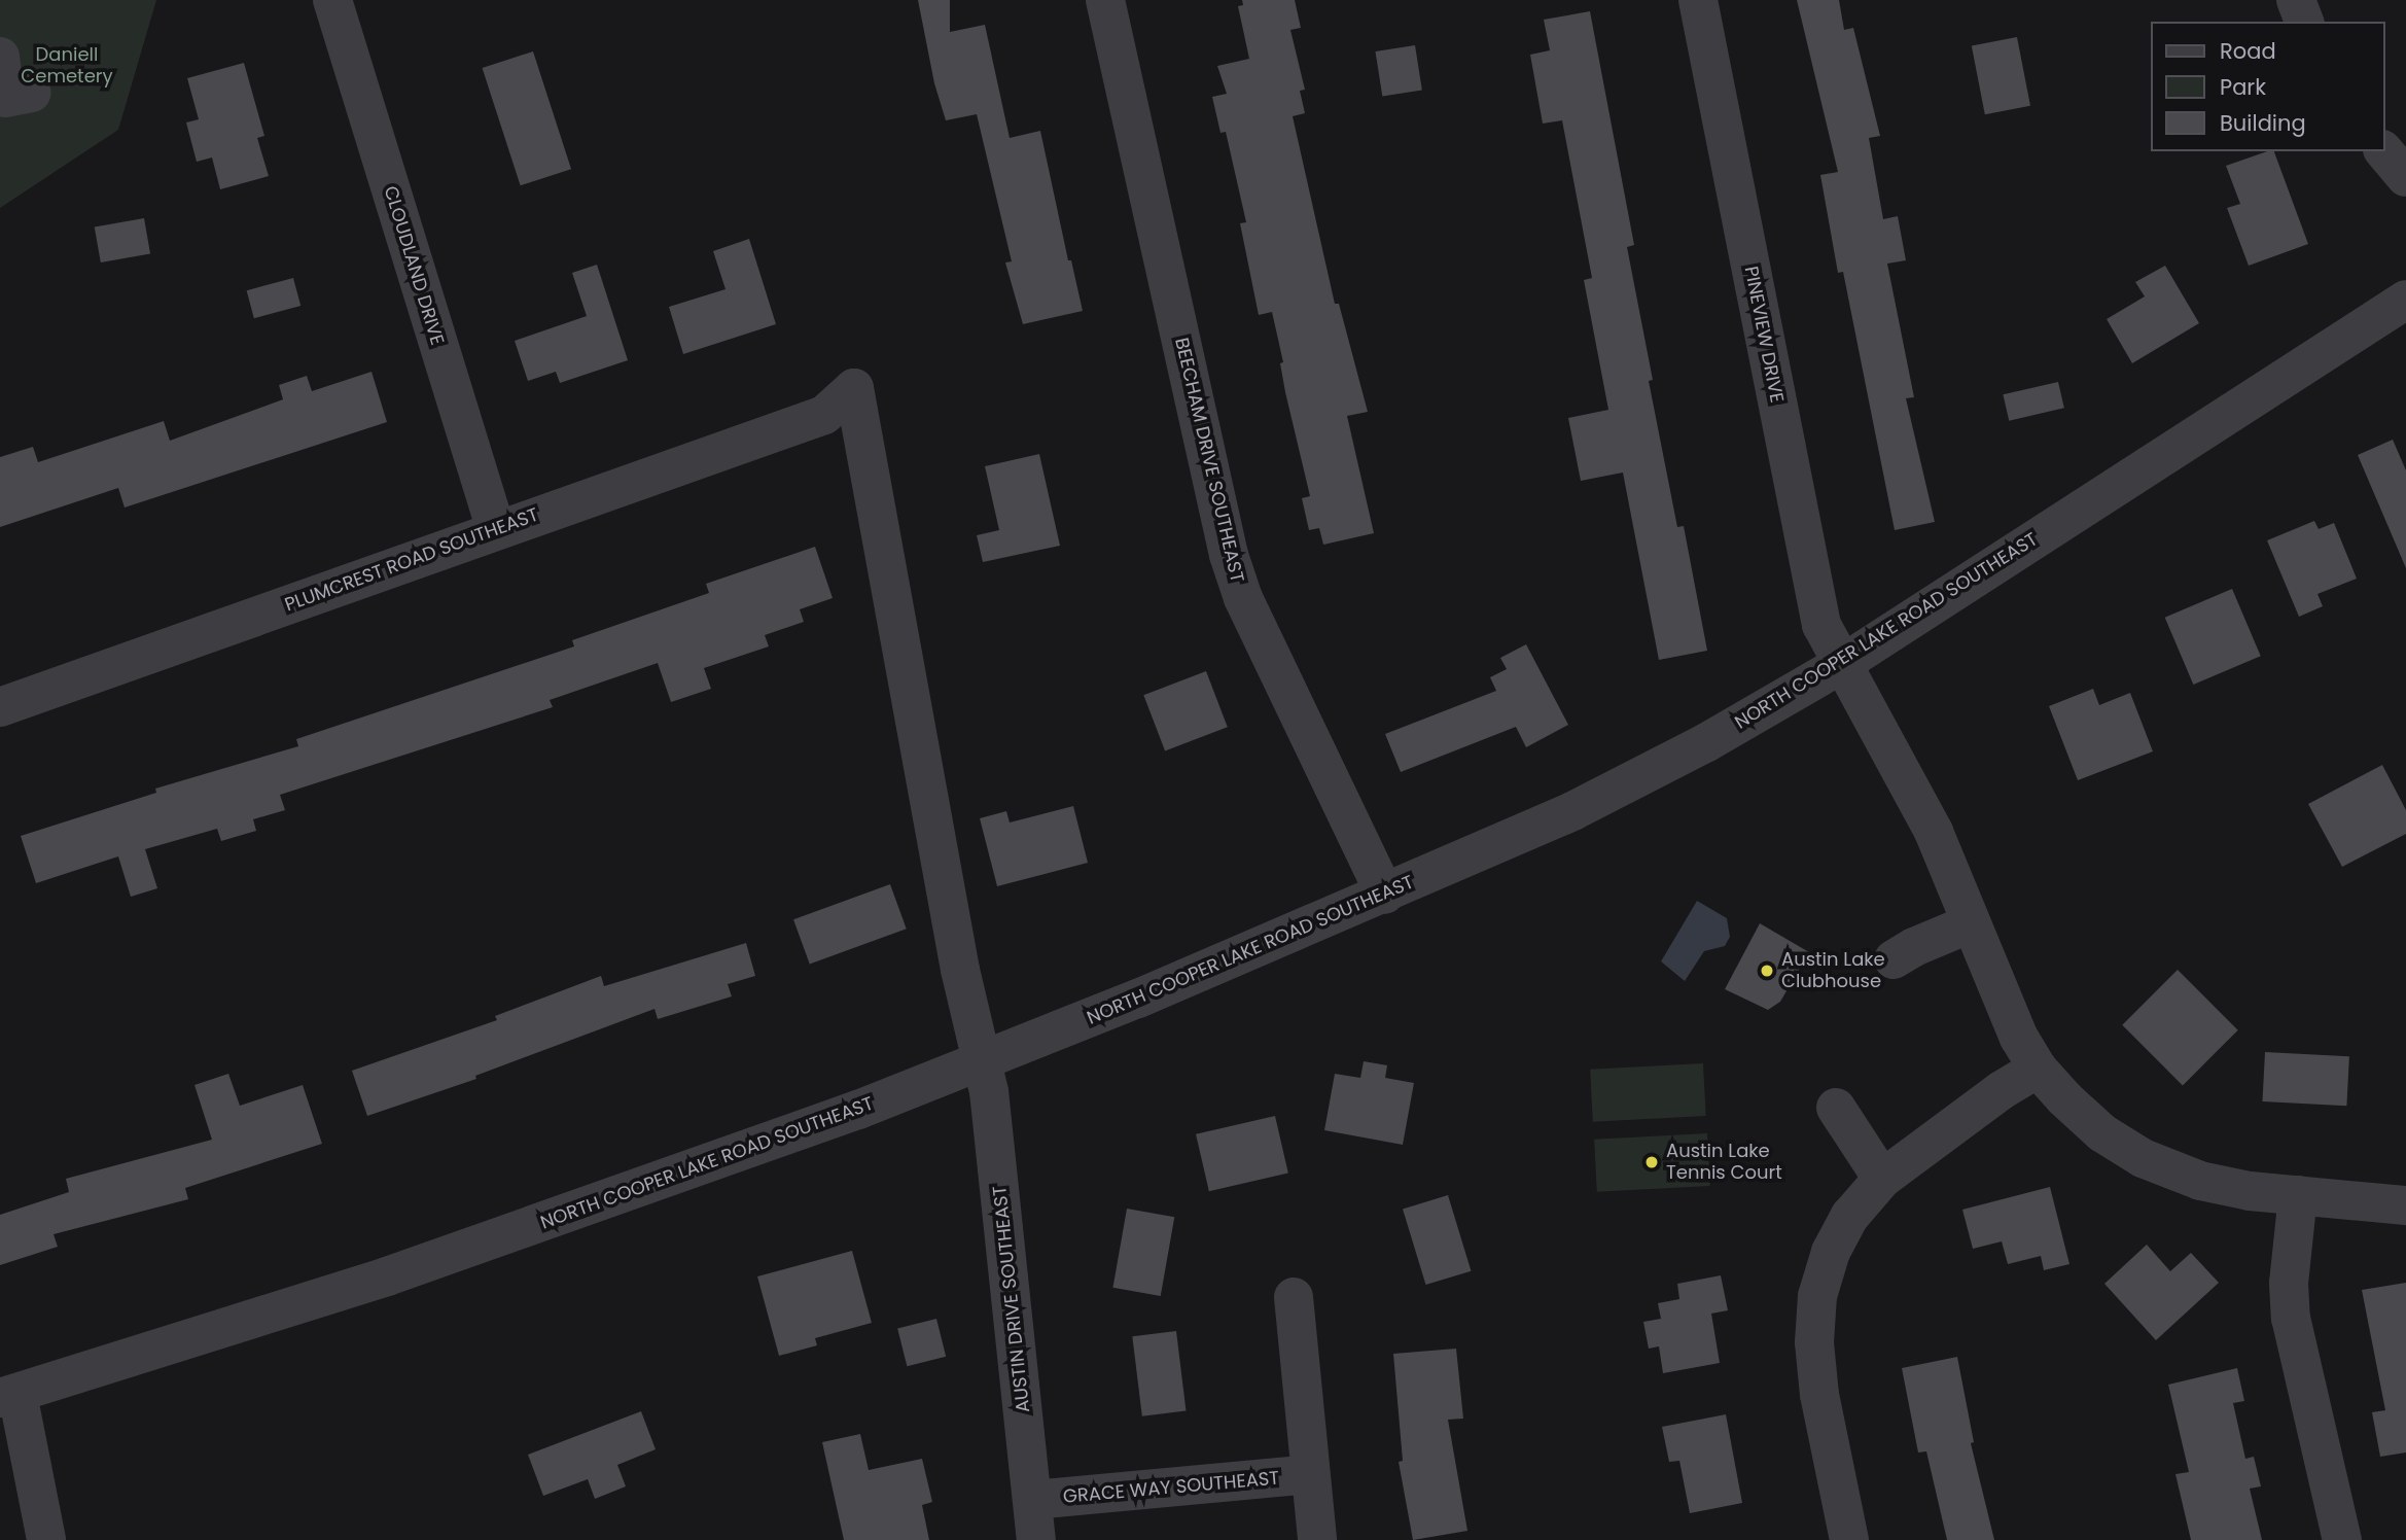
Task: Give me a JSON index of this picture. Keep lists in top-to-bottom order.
{
  "streets": {
    "street": [
      "CLOUDLAND DRIVE",
      "PINEVIEW DRIVE",
      "BEECHAM DRIVE SOUTHEAST",
      "PLUMCREST ROAD SOUTHEAST",
      "NORTH COOPER LAKE ROAD SOUTHEAST",
      "AUSTIN DRIVE SOUTHEAST",
      "GRACE WAY SOUTHEAST"
    ]
  },
  "crossings": [
    ["CLOUDLAND DRIVE", "PLUMCREST ROAD SOUTHEAST"],
    ["PINEVIEW DRIVE", "NORTH COOPER LAKE ROAD SOUTHEAST"],
    ["BEECHAM DRIVE SOUTHEAST", "NORTH COOPER LAKE ROAD SOUTHEAST"],
    ["PLUMCREST ROAD SOUTHEAST", "AUSTIN DRIVE SOUTHEAST"],
    ["NORTH COOPER LAKE ROAD SOUTHEAST", "AUSTIN DRIVE SOUTHEAST"],
    ["AUSTIN DRIVE SOUTHEAST", "GRACE WAY SOUTHEAST"]
  ],
  "parks": ["Daniell Cemetery"],
  "places": ["Austin Lake Clubhouse", "Austin Lake Tennis Court"],
  "legend": ["Road", "Park", "Building"]
}
